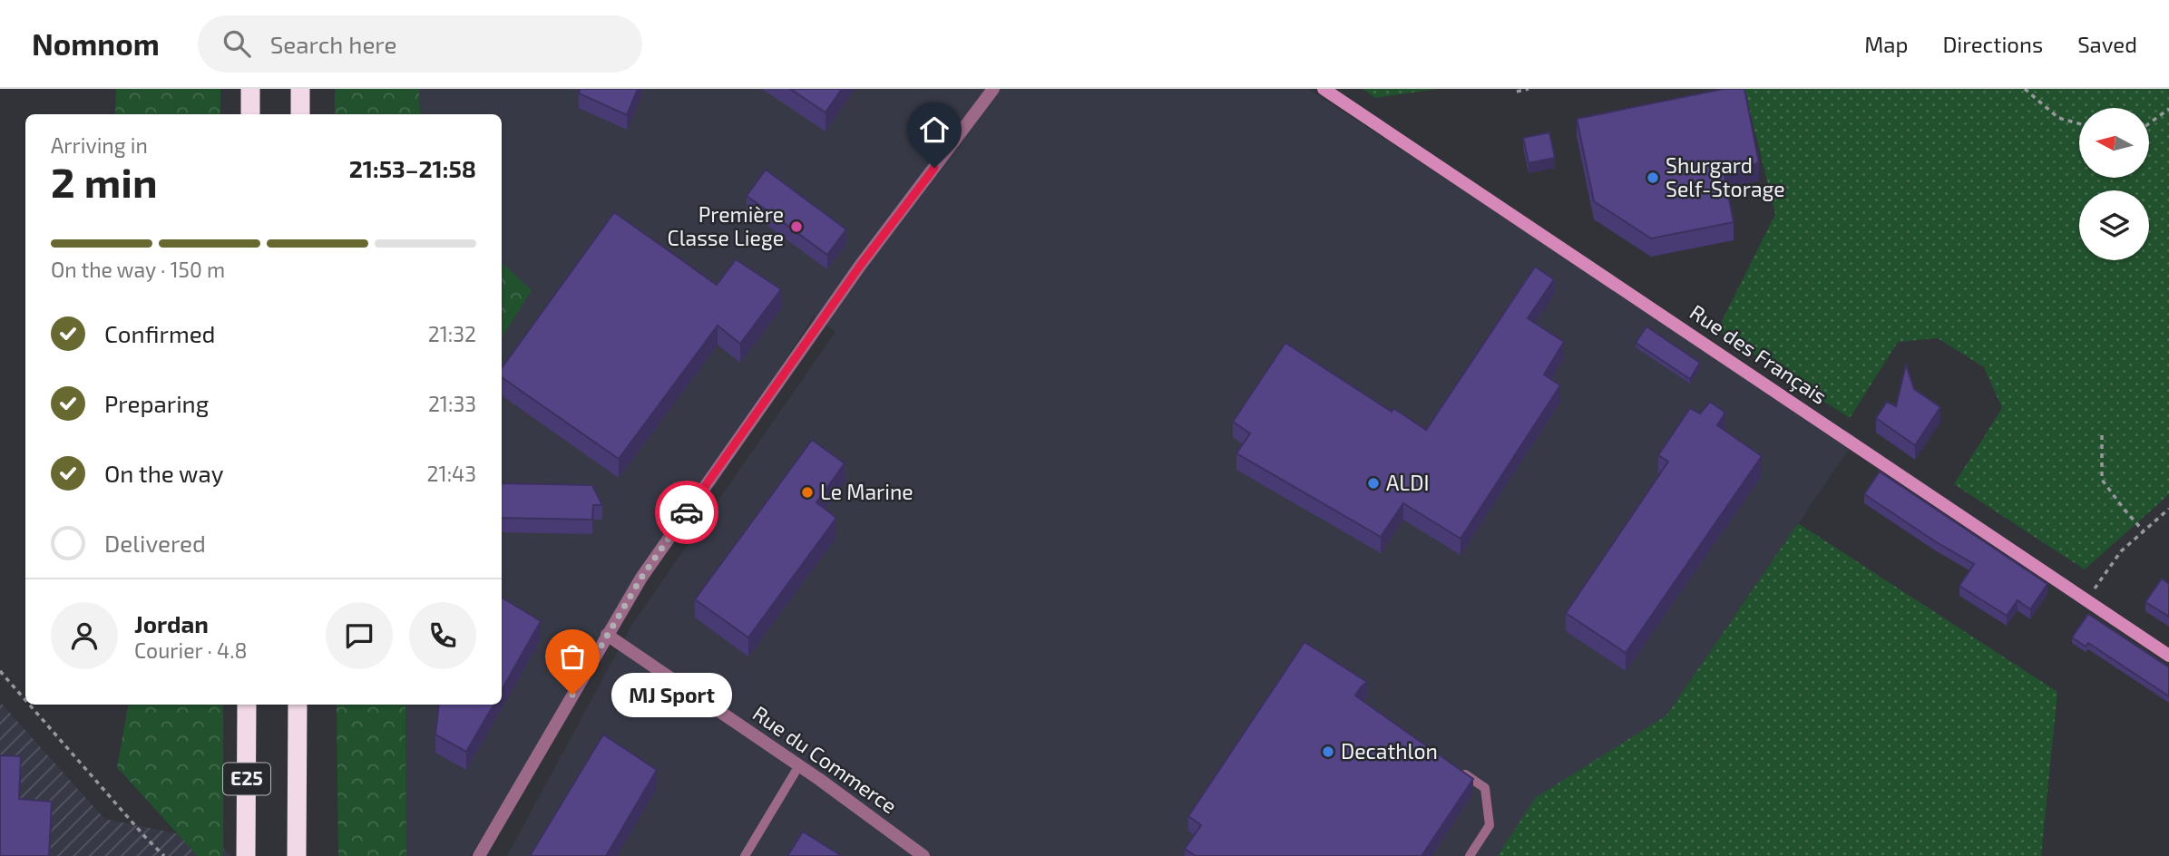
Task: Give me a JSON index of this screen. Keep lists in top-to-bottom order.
{
  "streets": {
    "highway": ["E25"],
    "main road": ["Rue des Français"],
    "street": ["Rue du Commerce"]
  },
  "places": [
    "Shurgard Self-Storage",
    "Première Classe Liege",
    "ALDI",
    "Le Marine",
    "MJ Sport",
    "Decathlon"
  ],
  "north": "left",
  "page": {
    "header": "Nomnom",
    "search": "Search here",
    "nav": ["Map", "Directions", "Saved"],
    "heading": ["2 min", "Arriving in", "21:53–21:58"],
    "panel": ["Jordan", "Courier · 4.8"],
    "bar": "On the way · 150 m",
    "list": [
      ["Confirmed", "21:32"],
      ["Preparing", "21:33"],
      ["On the way", "21:43"],
      "Delivered"
    ],
    "bubble": "MJ Sport"
  }
}
